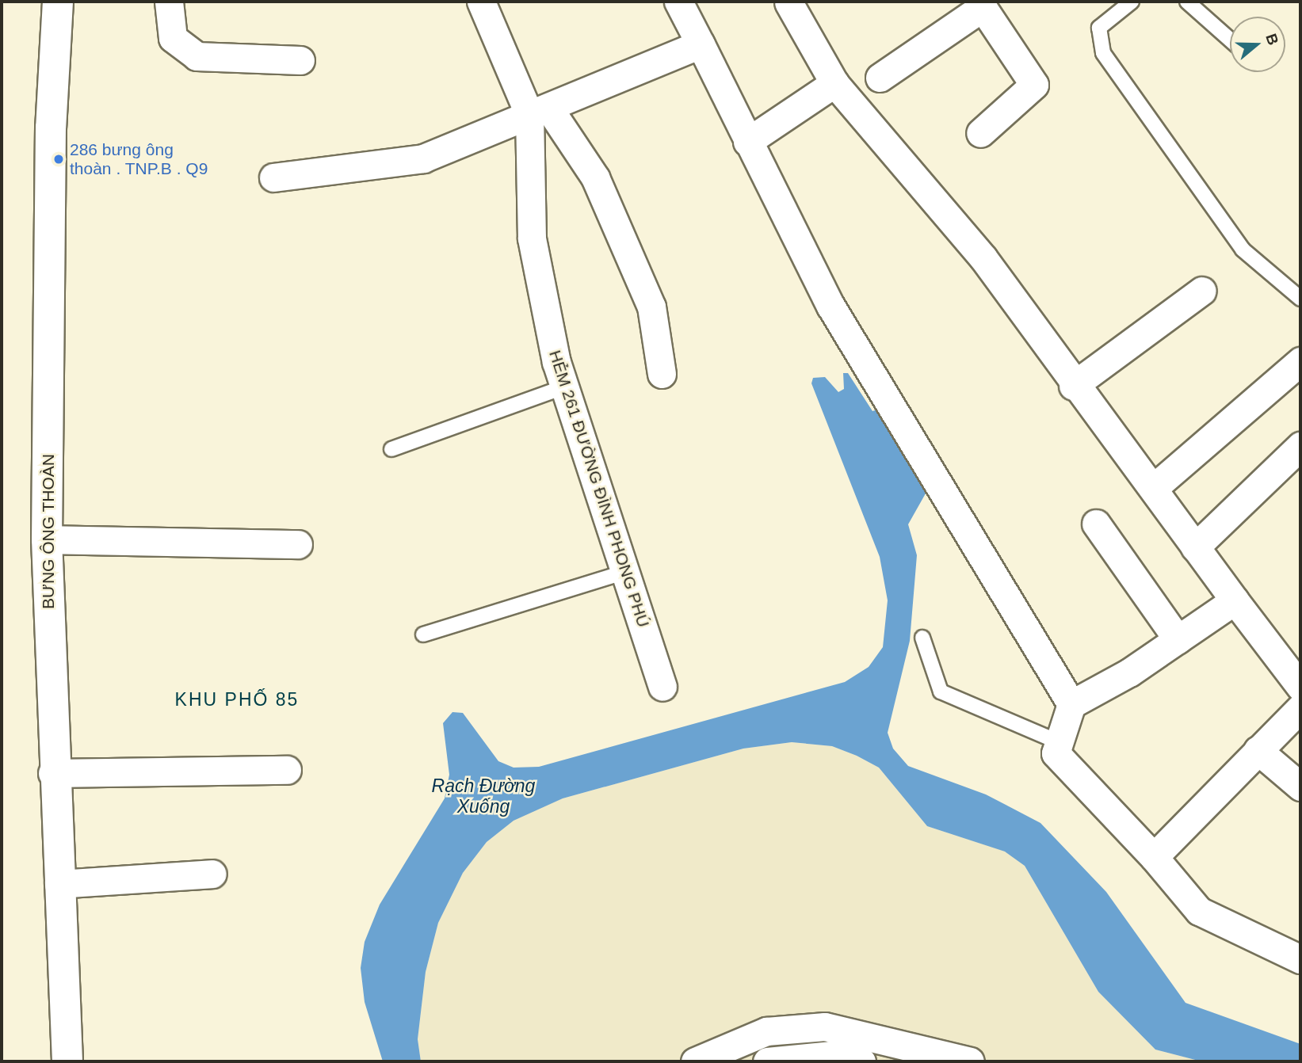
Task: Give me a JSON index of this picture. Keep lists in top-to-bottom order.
{
  "streets": {
    "street": ["HẺM 261 ĐƯỜNG ĐÌNH PHONG PHÚ", "BƯNG ÔNG THOÀN"]
  },
  "districts": ["KHU PHỐ 85"],
  "water": ["Rạch Đường Xuống"],
  "places": ["286 bưng ông thoàn . TNP.B . Q9"],
  "north": "right"
}
